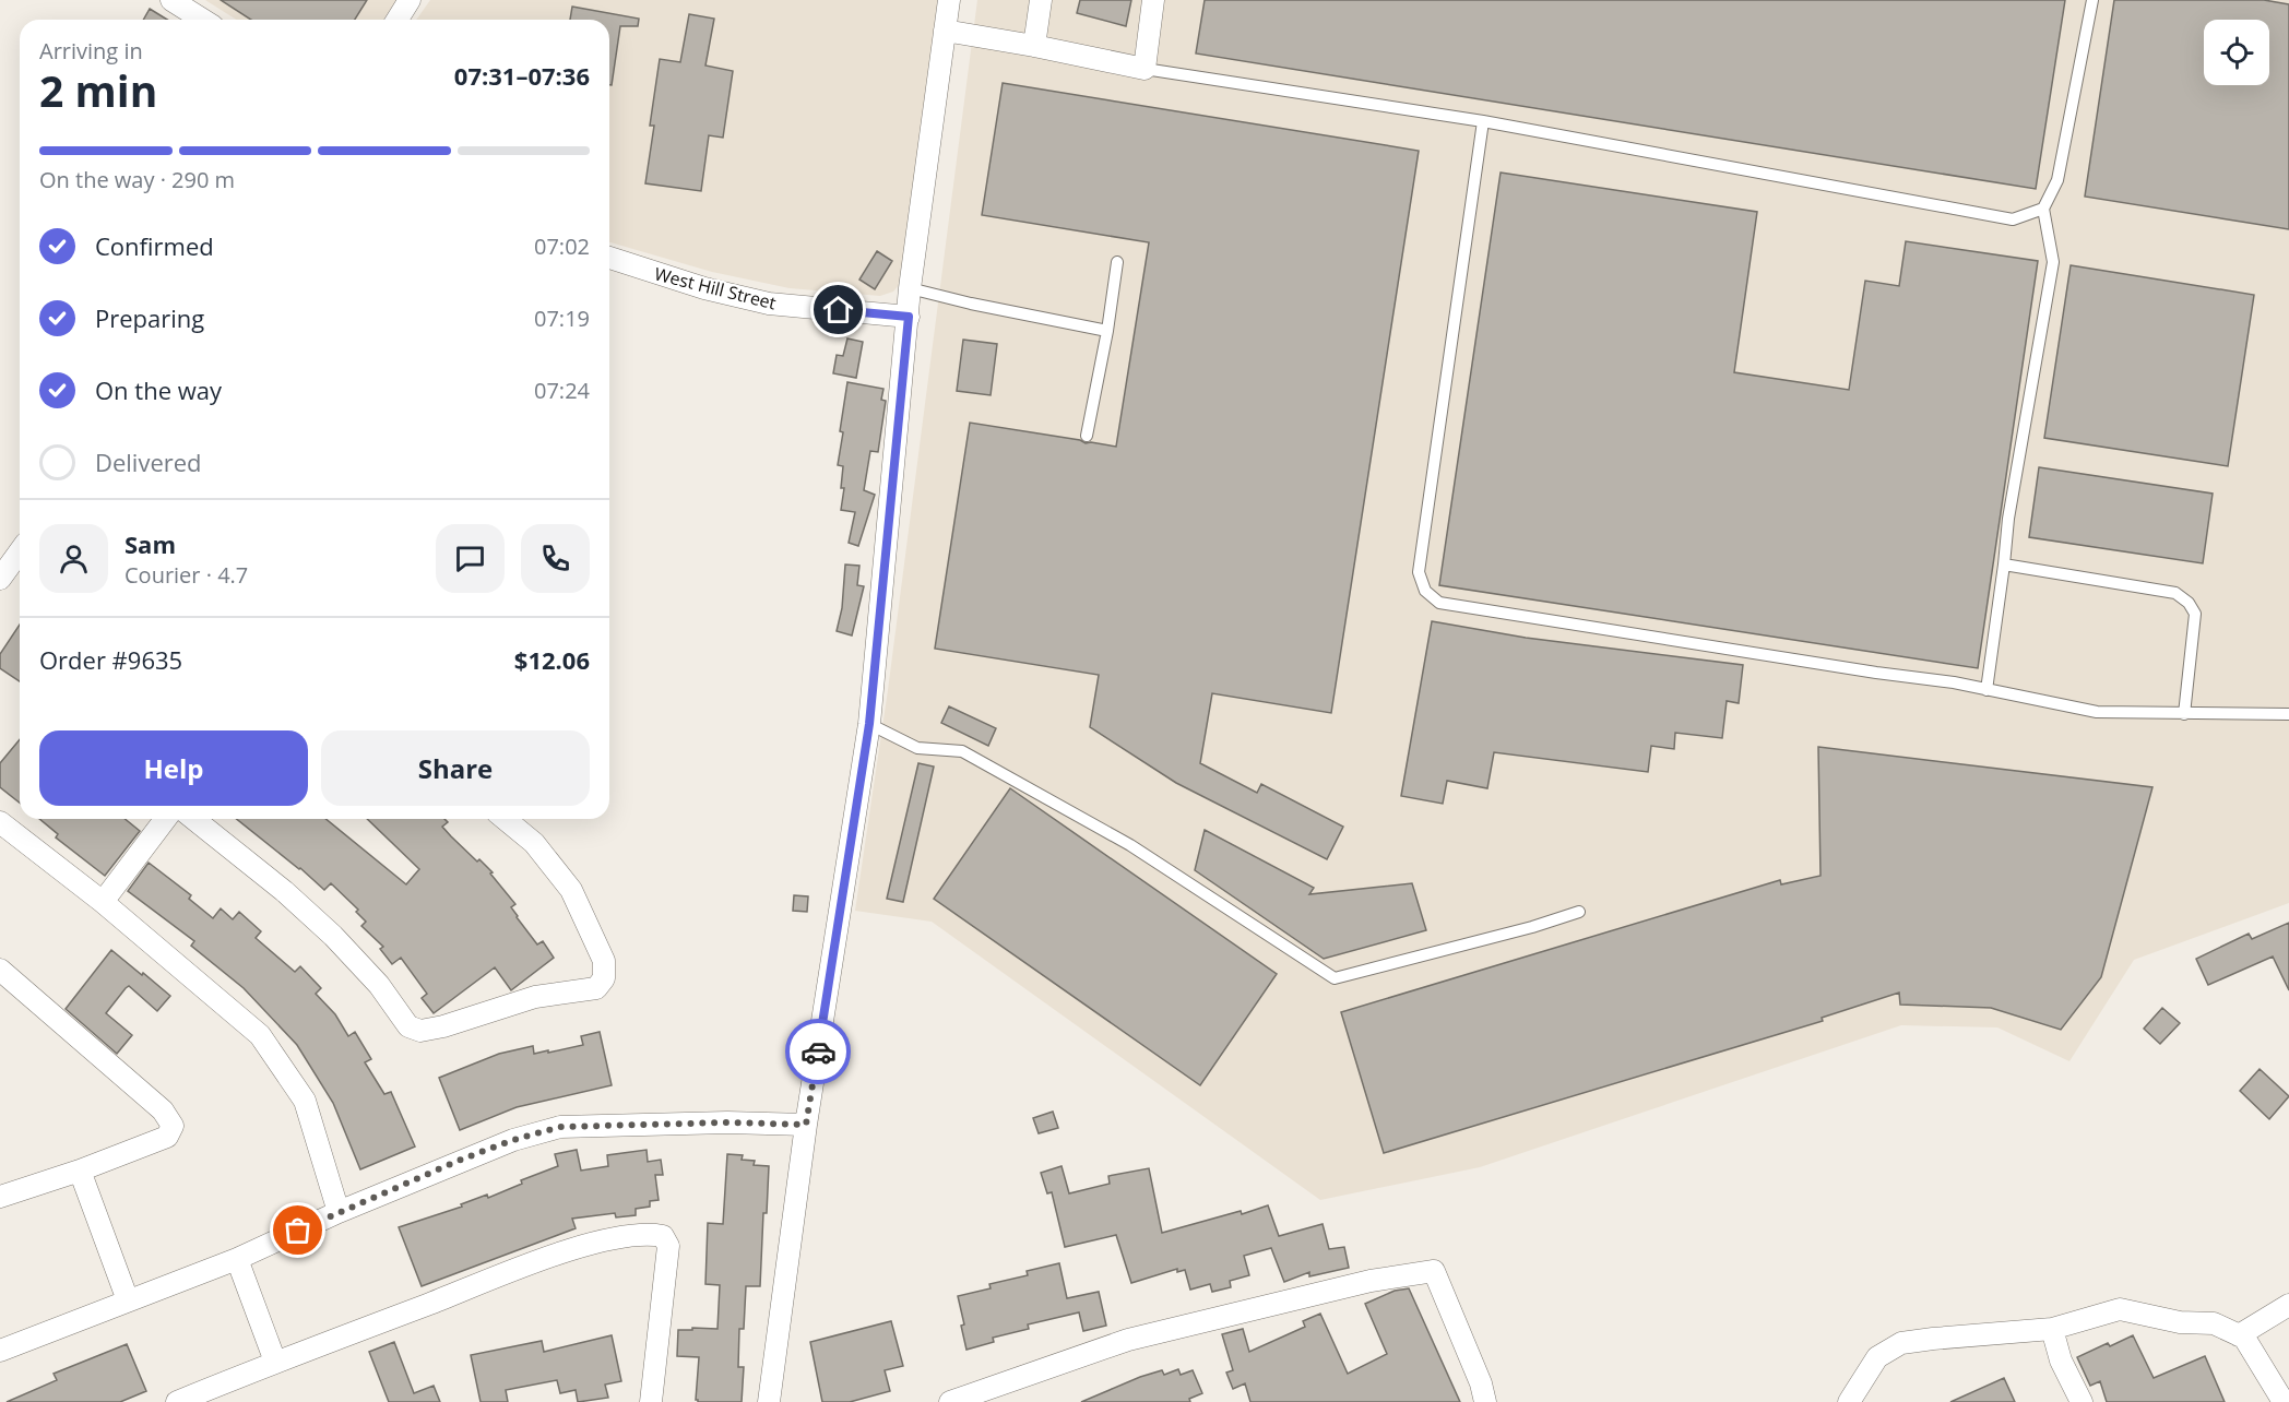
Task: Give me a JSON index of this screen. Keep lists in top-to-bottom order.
{
  "streets": {
    "street": ["West Hill Street"]
  },
  "page": {
    "heading": ["2 min", "Arriving in", "07:31–07:36"],
    "panel": [
      "Sam",
      "Courier · 4.7",
      "Order #9635",
      "$12.06"
    ],
    "bar": "On the way · 290 m",
    "list": [
      ["Confirmed", "07:02"],
      ["Preparing", "07:19"],
      ["On the way", "07:24"],
      "Delivered"
    ],
    "buttons": ["Help", "Share"]
  }
}
